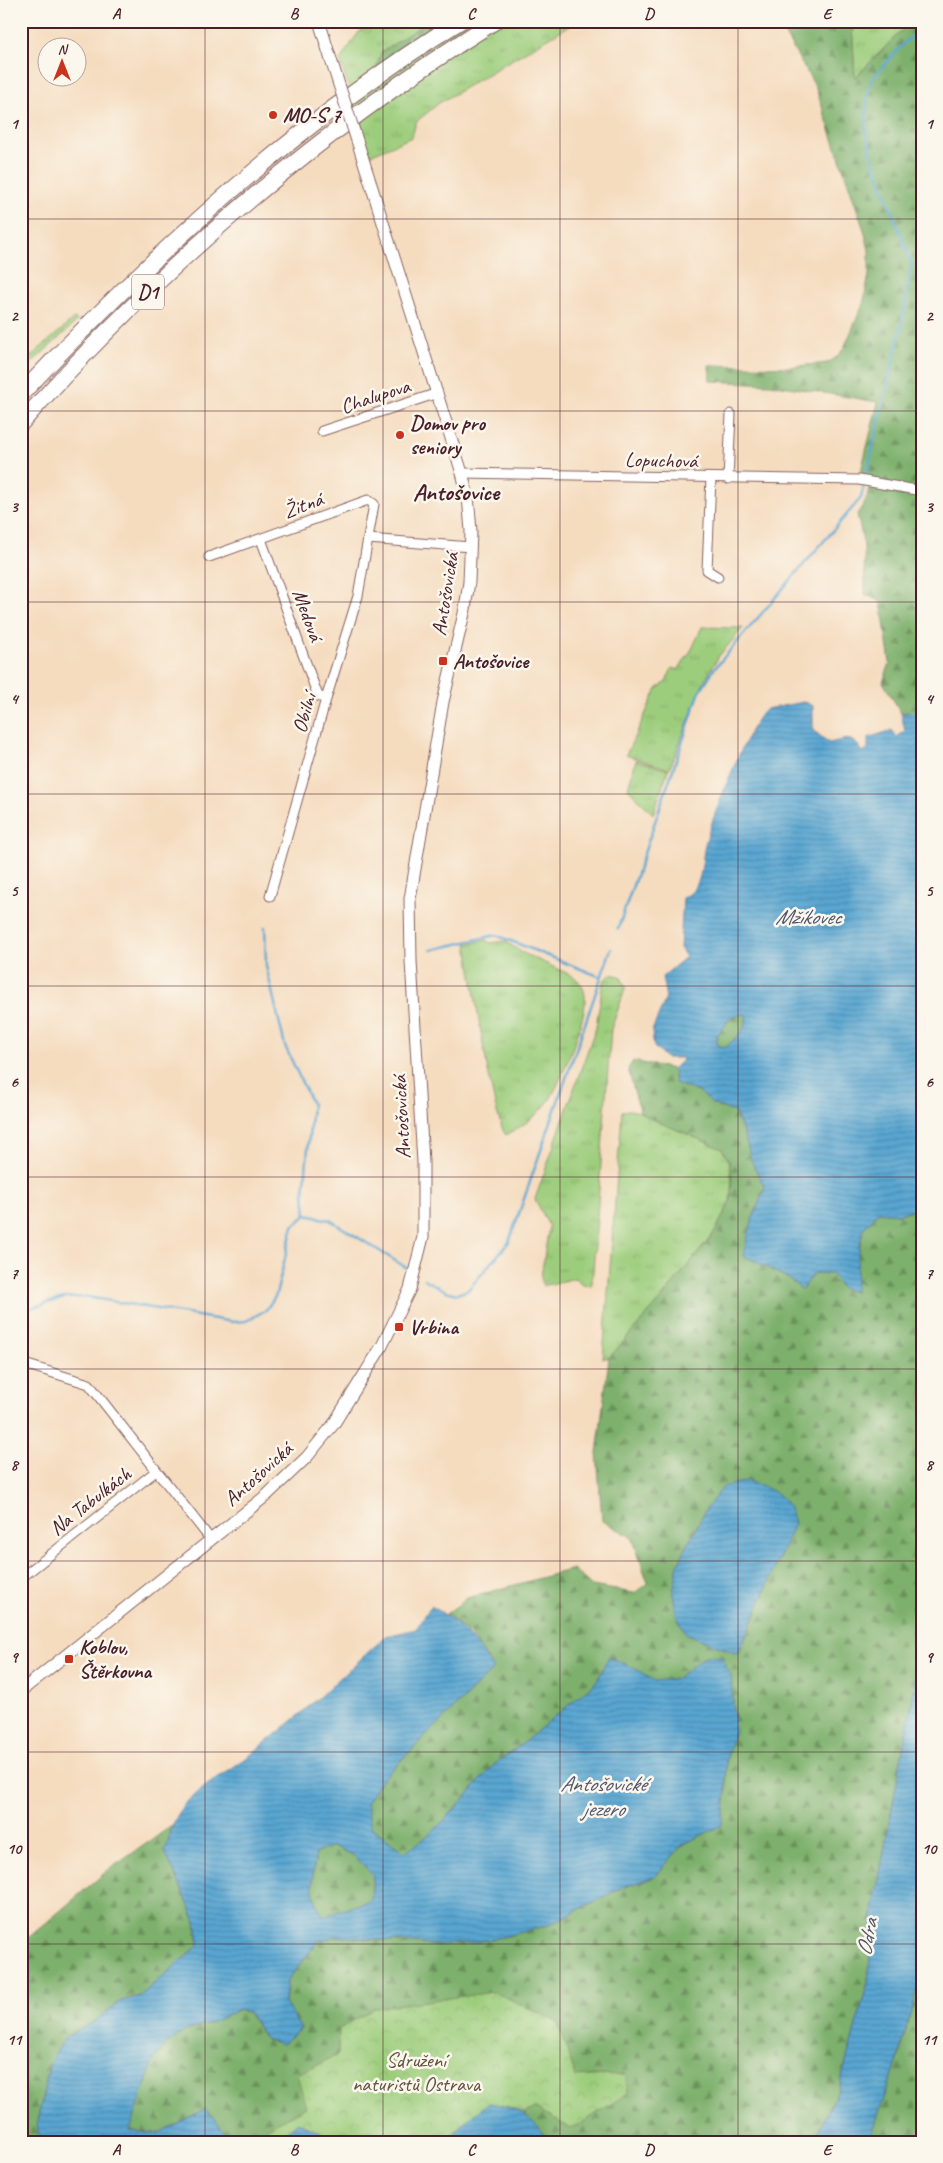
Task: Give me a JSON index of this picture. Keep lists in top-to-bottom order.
{
  "streets": {
    "highway": ["D1"],
    "street": [
      "Chalupova",
      "Lopuchová",
      "Žitná",
      "Antošovická",
      "Medová",
      "Obilní",
      "Na Tabulkách"
    ]
  },
  "crossings": [
    ["Chalupova", "Antošovická"],
    ["Lopuchová", "Antošovická"],
    ["Žitná", "Medová"],
    ["Žitná", "Obilní"],
    ["Antošovická", "Na Tabulkách"],
    ["Medová", "Obilní"]
  ],
  "districts": ["Antošovice"],
  "water": ["Mžíkovec", "Antošovické jezero", "Odra"],
  "parks": ["Sdružení naturistů Ostrava"],
  "places": {
    "other": ["MO-S 7", "Domov pro seniory"],
    "transit": ["Antošovice", "Vrbina", "Koblov, Štěrkovna"]
  },
  "north": "top",
  "grid": {
    "columns": [
      "A",
      "B",
      "C",
      "D",
      "E"
    ],
    "rows": [
      "1",
      "2",
      "3",
      "4",
      "5",
      "6",
      "7",
      "8",
      "9",
      "10",
      "11"
    ]
  }
}
